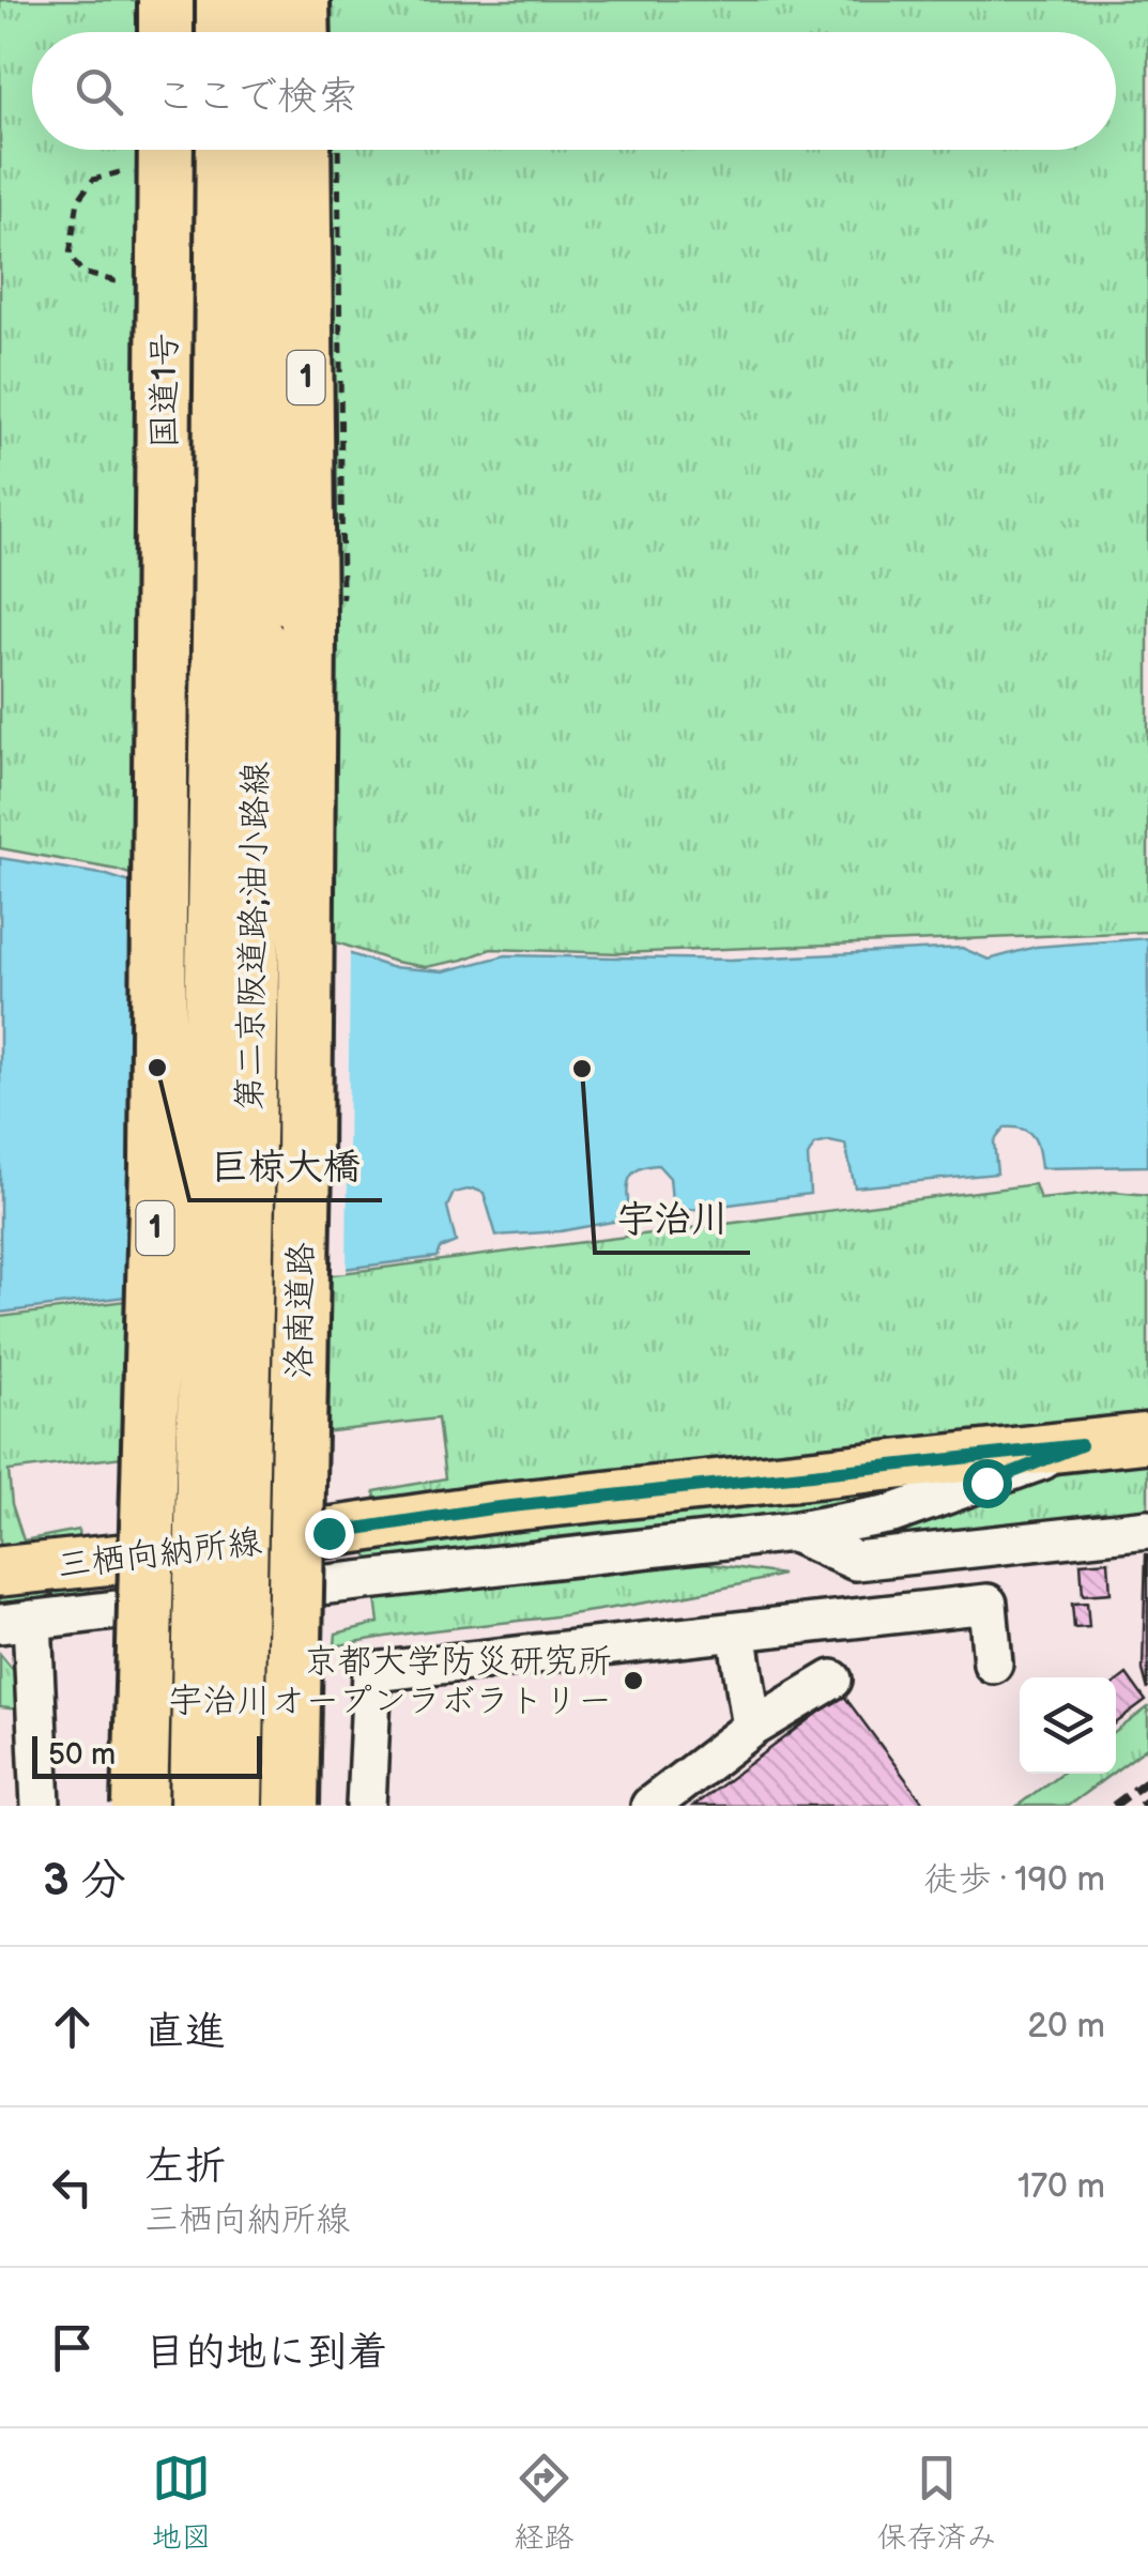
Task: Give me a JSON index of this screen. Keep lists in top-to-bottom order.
{
  "streets": {
    "highway": [
      "1",
      "国道1号",
      "第二京阪道路;油小路線",
      "洛南道路"
    ],
    "main road": ["三栖向納所線"]
  },
  "places": ["巨椋大橋", "宇治川", "京都大学防災研究所 宇治川オープンラボラトリー"],
  "scale_bar": "50 m",
  "page": {
    "search": "ここで検索",
    "scale": "50 m",
    "heading": ["3 分", "徒歩 · 190 m"],
    "list": [
      ["直進", "20 m"],
      ["左折", "三栖向納所線", "170 m"],
      "目的地に到着"
    ],
    "nav": ["地図", "経路", "保存済み"]
  }
}
